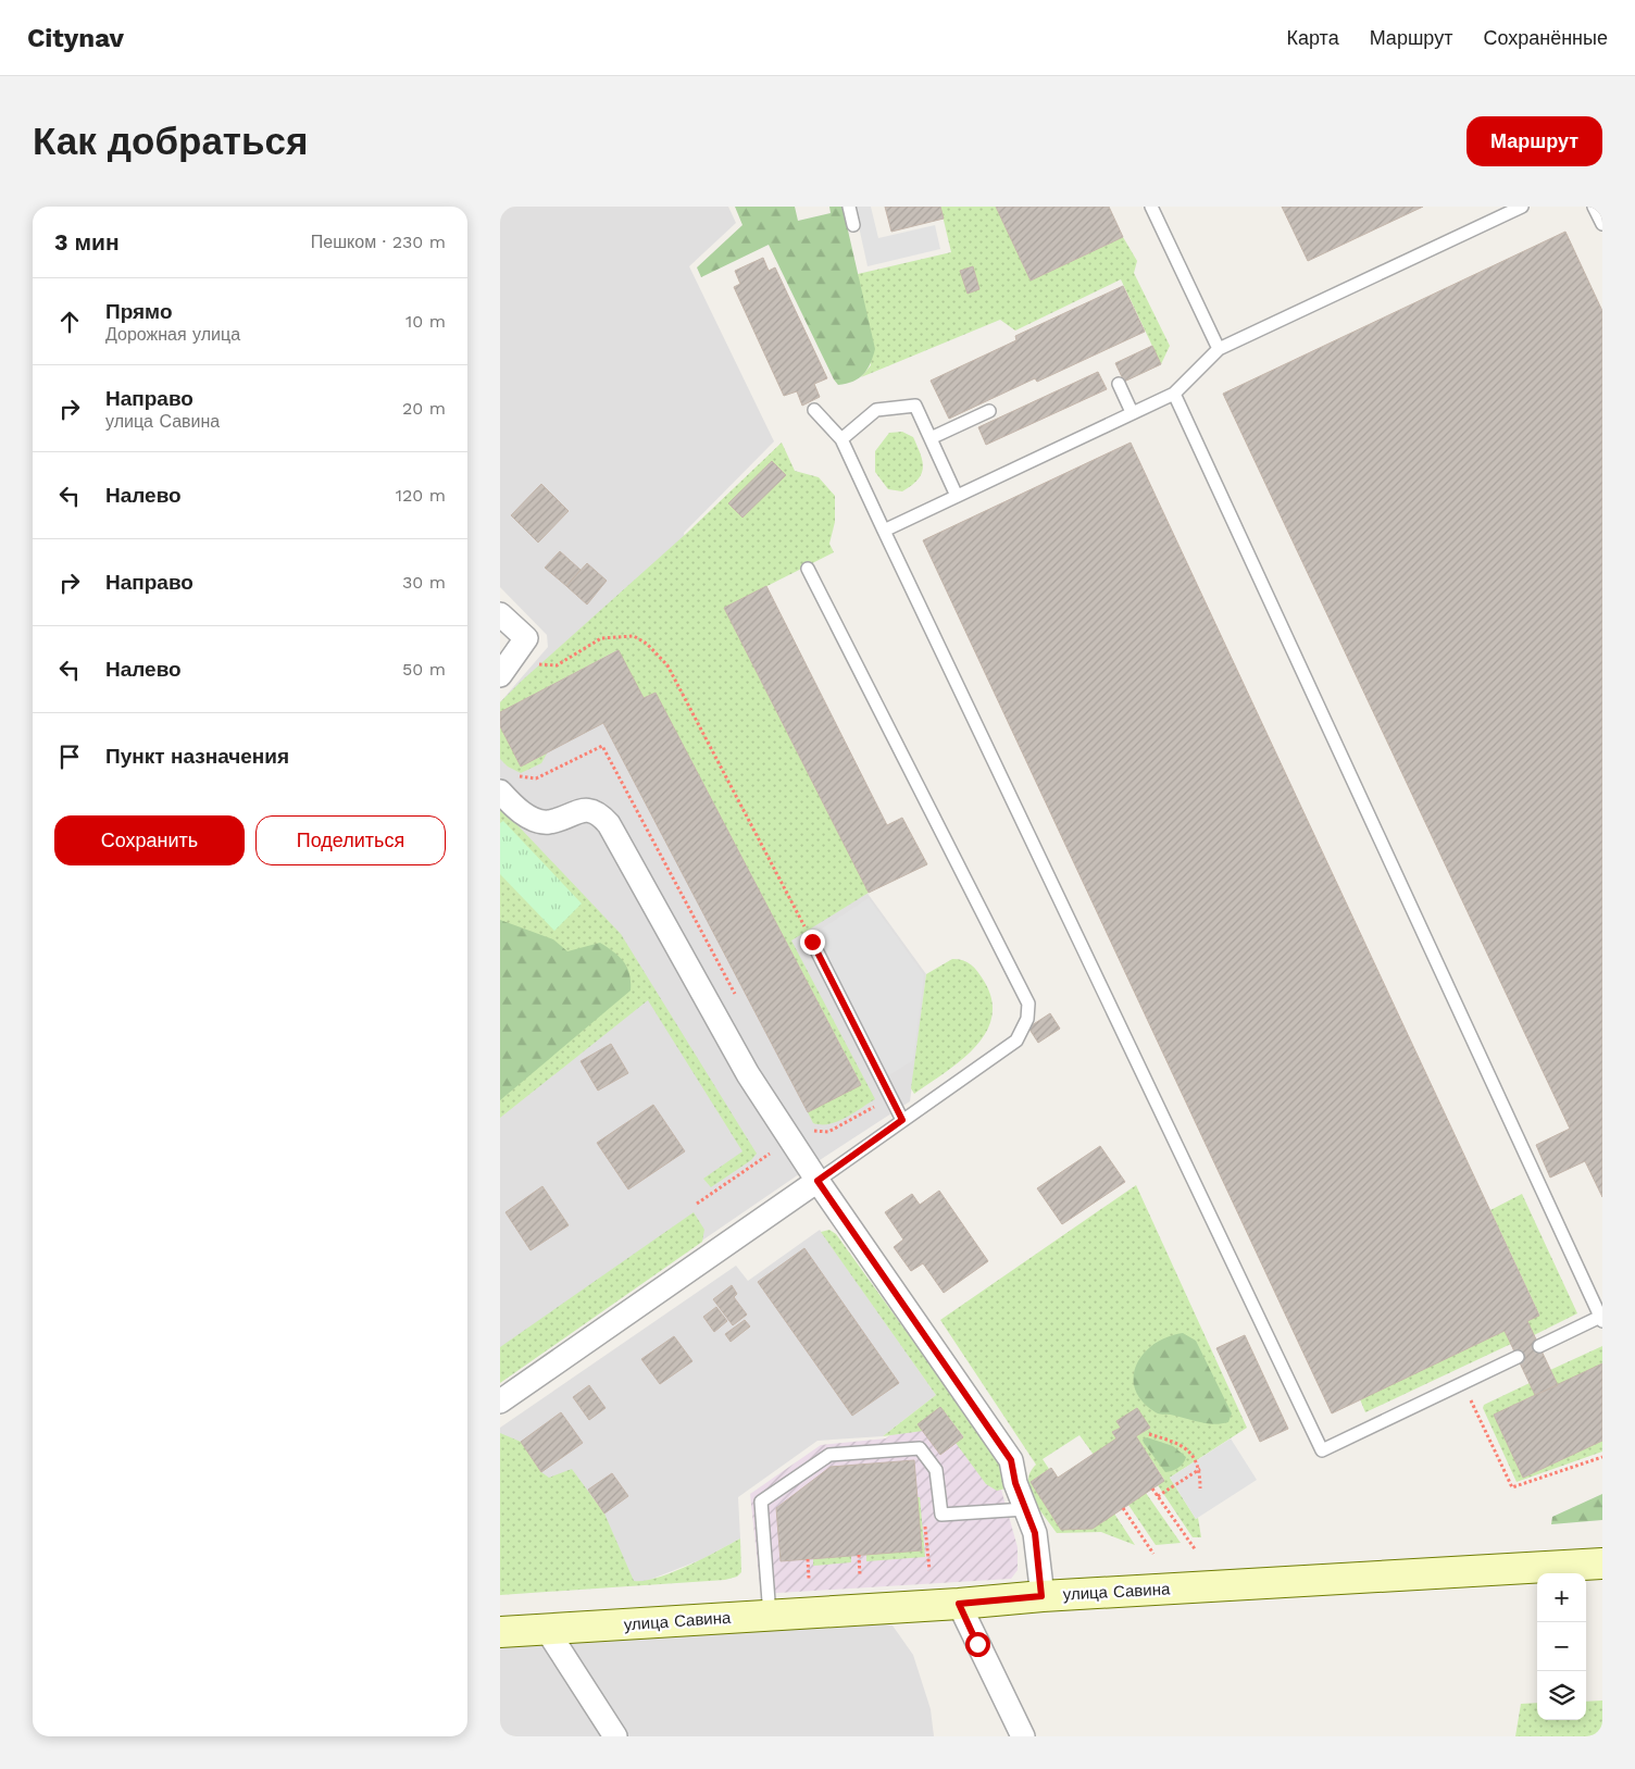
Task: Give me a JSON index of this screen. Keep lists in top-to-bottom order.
{
  "streets": {
    "main road": ["улица Савина"]
  },
  "page": {
    "header": "Citynav",
    "nav": ["Карта", "Маршрут", "Сохранённые"],
    "buttons": [
      "Маршрут",
      ["Сохранить", "Поделиться"]
    ],
    "title": "Как добраться",
    "heading": ["3 мин", "Пешком · 230 m"],
    "list": [
      ["Прямо", "Дорожная улица", "10 m"],
      ["Направо", "улица Савина", "20 m"],
      ["Налево", "120 m"],
      ["Направо", "30 m"],
      ["Налево", "50 m"],
      "Пункт назначения"
    ],
    "map_buttons": ["+", "−"]
  }
}
